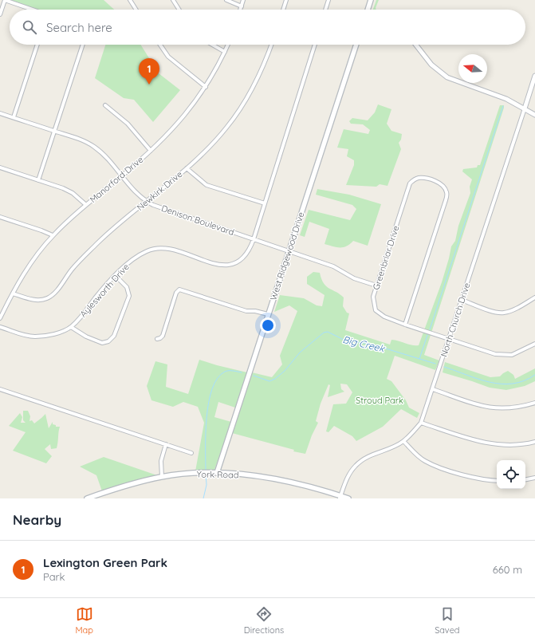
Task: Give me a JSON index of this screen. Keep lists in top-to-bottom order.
{
  "streets": {
    "main road": ["West Ridgewood Drive", "York Road"],
    "street": [
      "Manorford Drive",
      "Newkirk Drive",
      "Denison Boulevard",
      "Greenbriar Drive",
      "Aylesworth Drive",
      "North Church Drive"
    ]
  },
  "crossings": [
    ["Manorford Drive", "Newkirk Drive"],
    ["Manorford Drive", "Denison Boulevard"],
    ["Newkirk Drive", "Denison Boulevard"],
    ["Denison Boulevard", "West Ridgewood Drive"],
    ["Denison Boulevard", "Greenbriar Drive"],
    ["Denison Boulevard", "Aylesworth Drive"],
    ["West Ridgewood Drive", "York Road"],
    ["Greenbriar Drive", "North Church Drive"],
    ["North Church Drive", "York Road"]
  ],
  "water": ["Big Creek"],
  "parks": ["Stroud Park"],
  "north": "left",
  "page": {
    "search": "Search here",
    "pins": "1",
    "heading": "Nearby",
    "list": [
      {
        "mark": "1",
        "name": "Lexington Green Park",
        "note": "Park",
        "value": "660 m"
      }
    ],
    "nav": ["Map", "Directions", "Saved"]
  }
}
